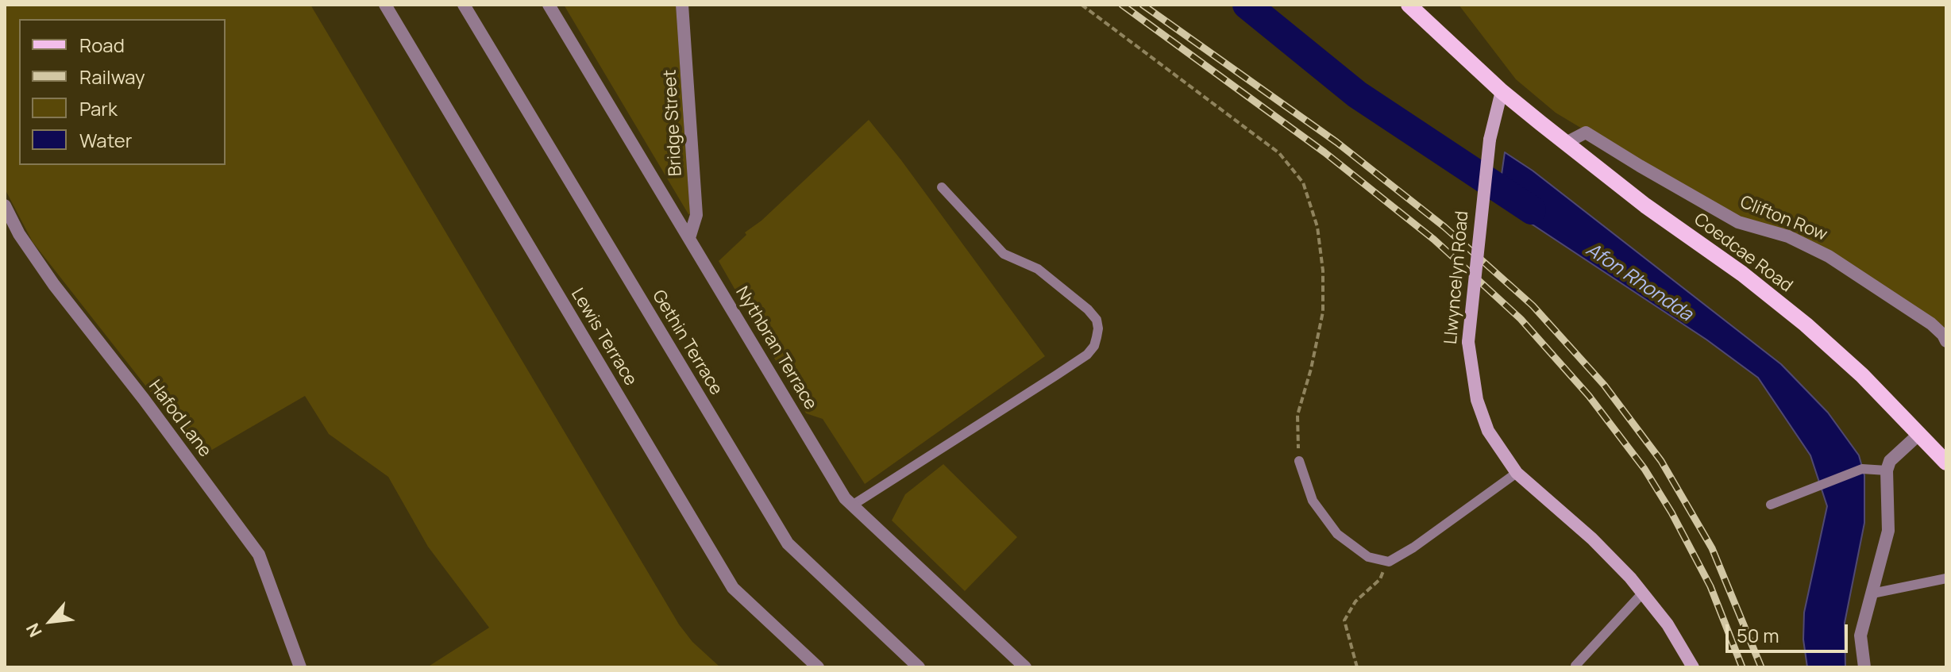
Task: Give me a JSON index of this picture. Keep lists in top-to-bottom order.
{
  "streets": {
    "main road": ["Coedcae Road", "Llwyncelyn Road"],
    "street": [
      "Bridge Street",
      "Clifton Row",
      "Lewis Terrace",
      "Gethin Terrace",
      "Nythbran Terrace",
      "Hafod Lane"
    ]
  },
  "crossings": [
    ["Bridge Street", "Nythbran Terrace"],
    ["Clifton Row", "Coedcae Road"],
    ["Coedcae Road", "Llwyncelyn Road"]
  ],
  "water": ["Afon Rhondda"],
  "legend": [
    "Road",
    "Railway",
    "Park",
    "Water"
  ],
  "scale_bar": "50 m",
  "north": "bottom left"
}
